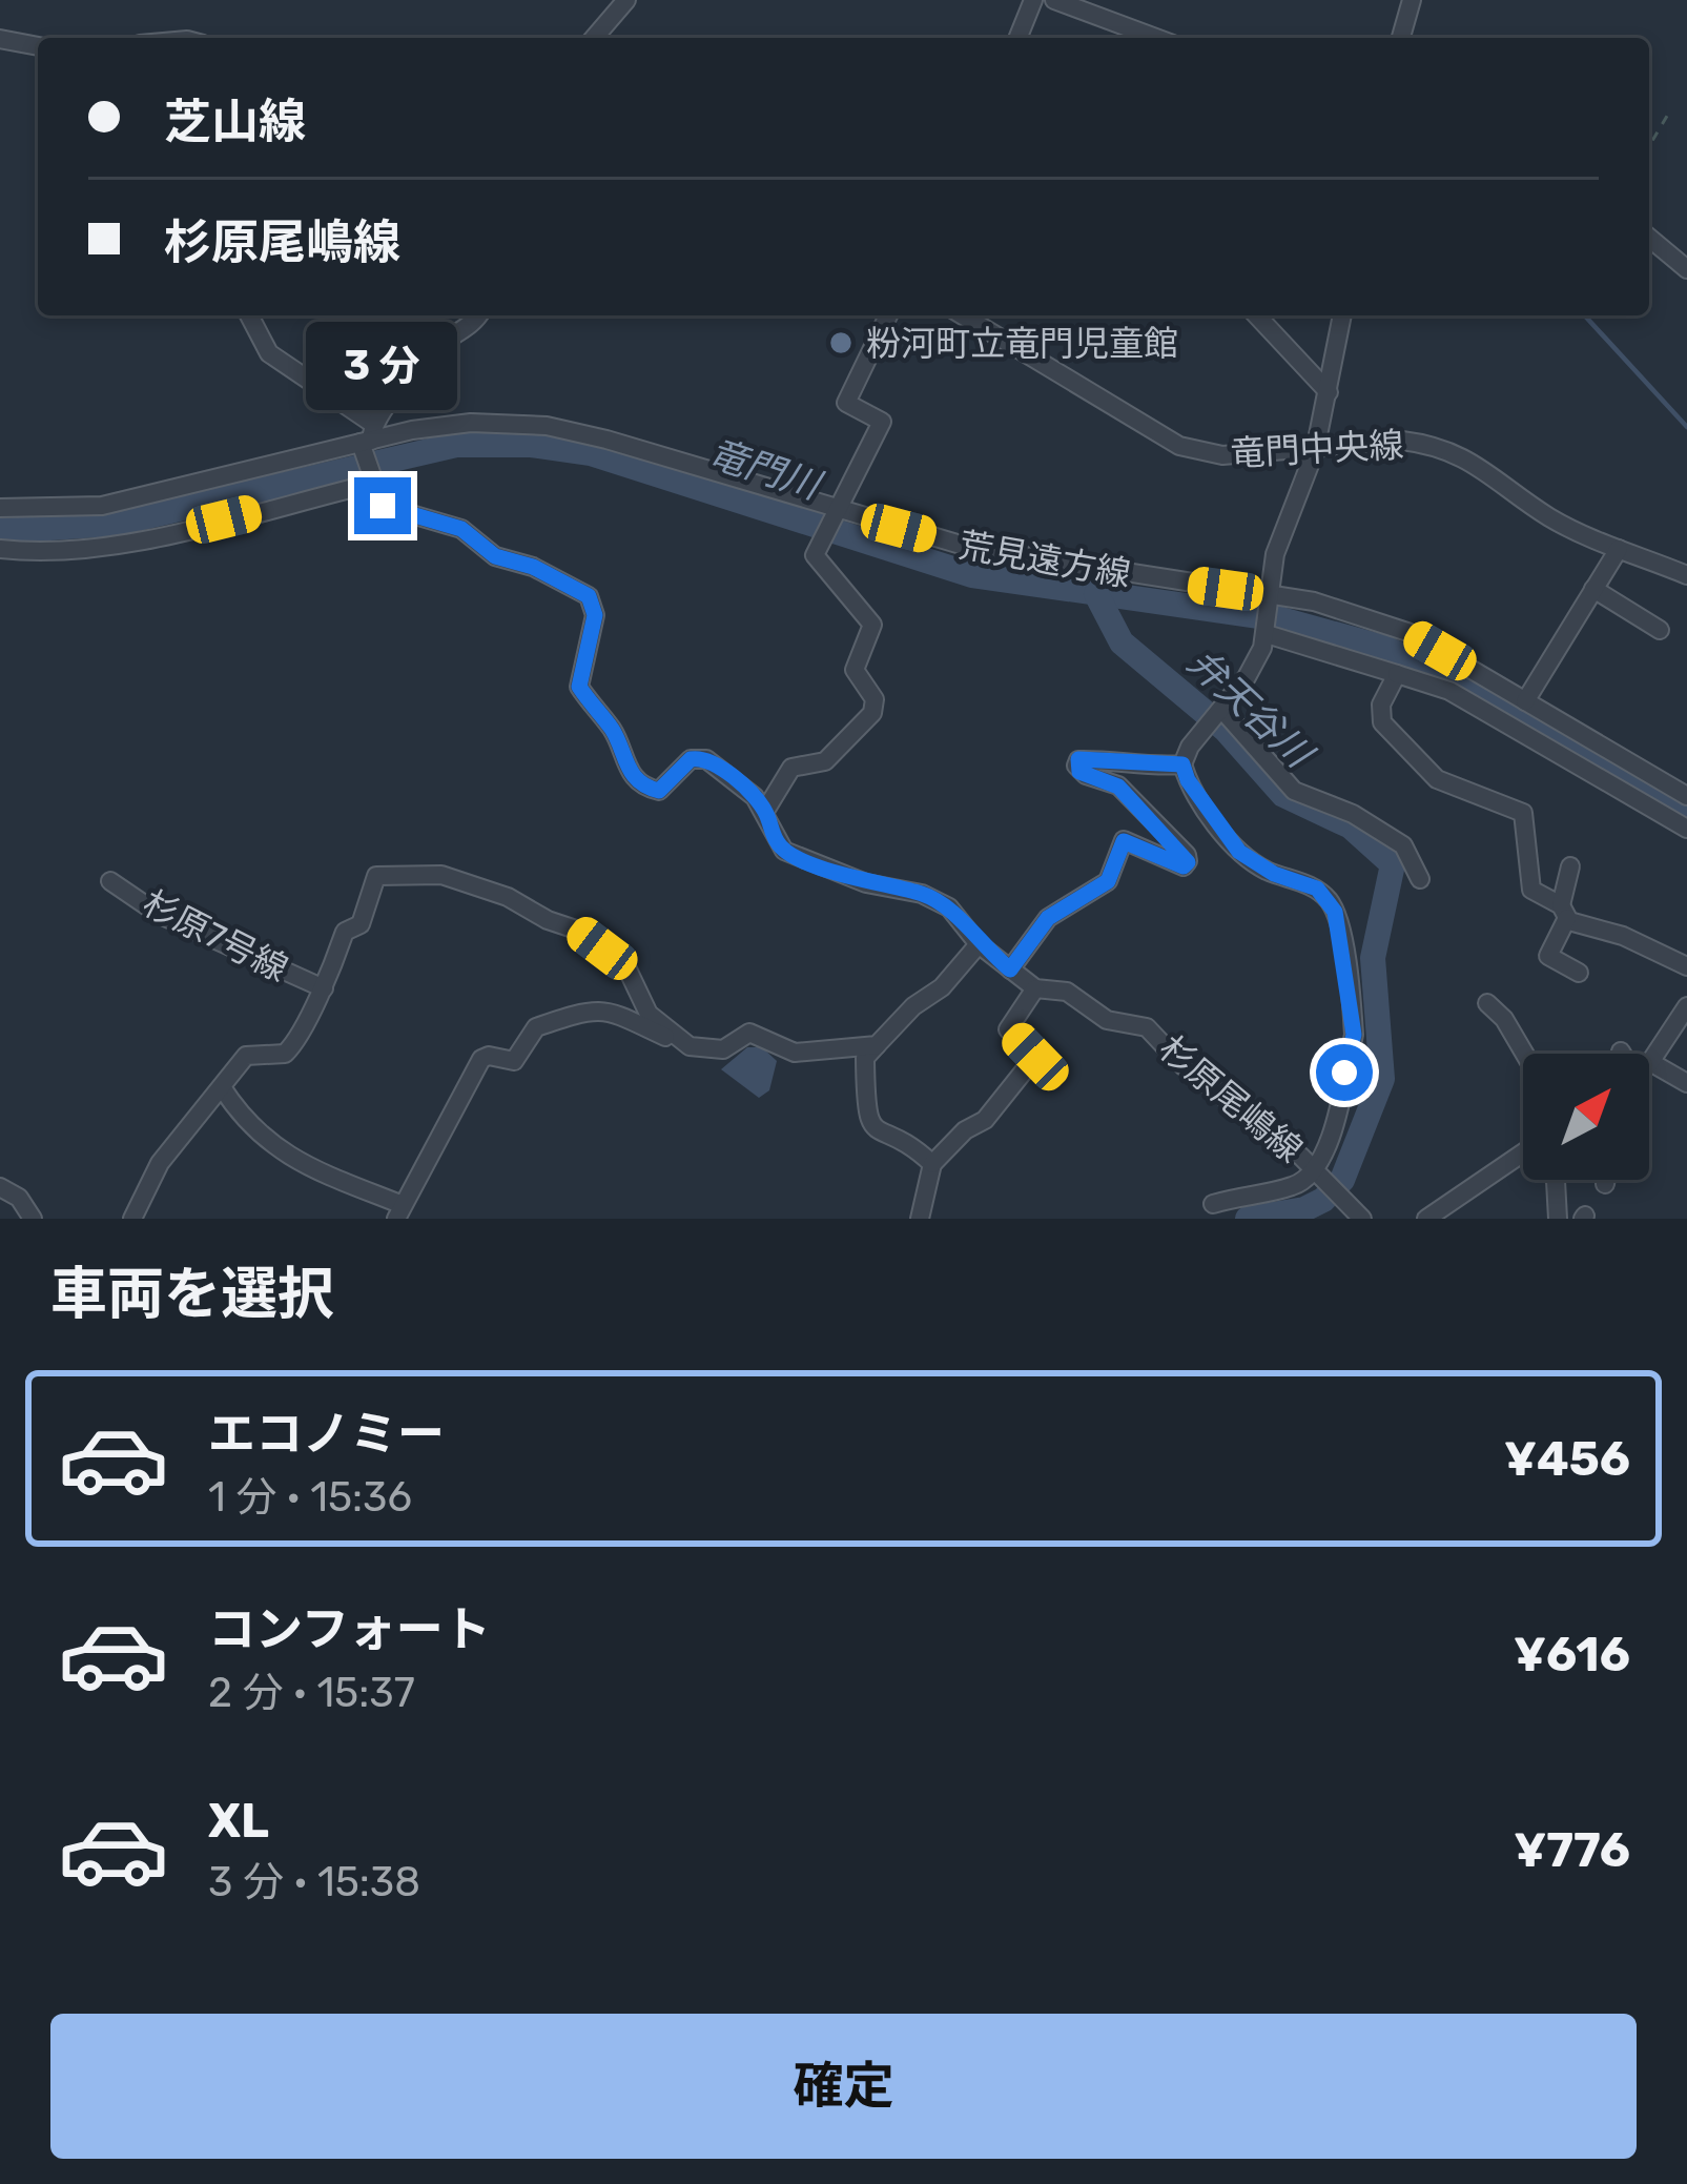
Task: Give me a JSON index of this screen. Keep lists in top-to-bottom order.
{
  "streets": {
    "street": [
      "竜門中央線",
      "荒見遠方線",
      "杉原7号線",
      "杉原尾嶋線"
    ]
  },
  "water": ["竜門川", "弁天谷川"],
  "places": ["粉河町立竜門児童館"],
  "north": "top right",
  "page": {
    "banner": ["芝山線", "杉原尾嶋線"],
    "bubble": "3 分",
    "heading": "車両を選択",
    "list": [
      {
        "name": "エコノミー",
        "note": "1 分 · 15:36",
        "value": "¥456"
      },
      {
        "name": "コンフォート",
        "note": "2 分 · 15:37",
        "value": "¥616"
      },
      {
        "name": "XL",
        "note": "3 分 · 15:38",
        "value": "¥776"
      }
    ],
    "buttons": "確定"
  }
}
